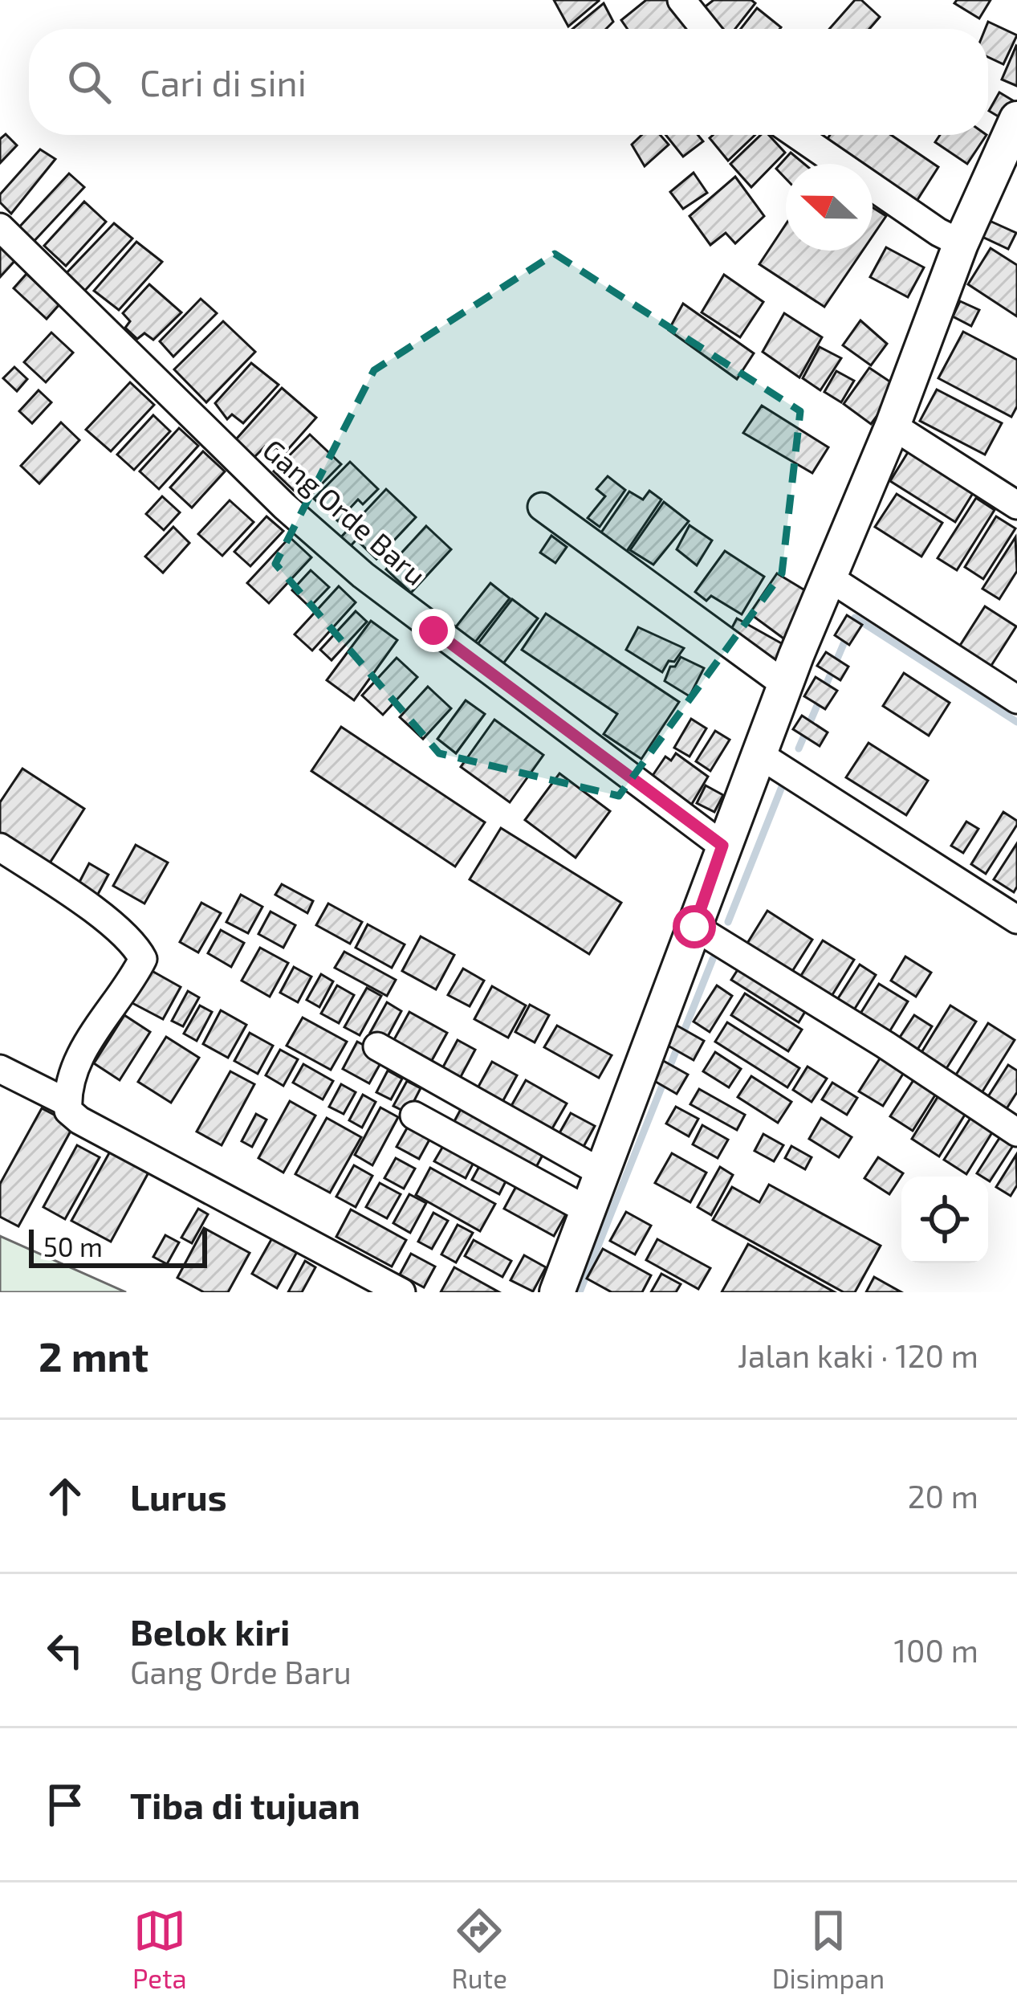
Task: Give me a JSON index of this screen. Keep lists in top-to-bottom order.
{
  "streets": {
    "street": ["Gang Orde Baru"]
  },
  "scale_bar": "50 m",
  "north": "left",
  "page": {
    "search": "Cari di sini",
    "scale": "50 m",
    "heading": ["2 mnt", "Jalan kaki · 120 m"],
    "list": [
      ["Lurus", "20 m"],
      ["Belok kiri", "Gang Orde Baru", "100 m"],
      "Tiba di tujuan"
    ],
    "nav": ["Peta", "Rute", "Disimpan"]
  }
}
